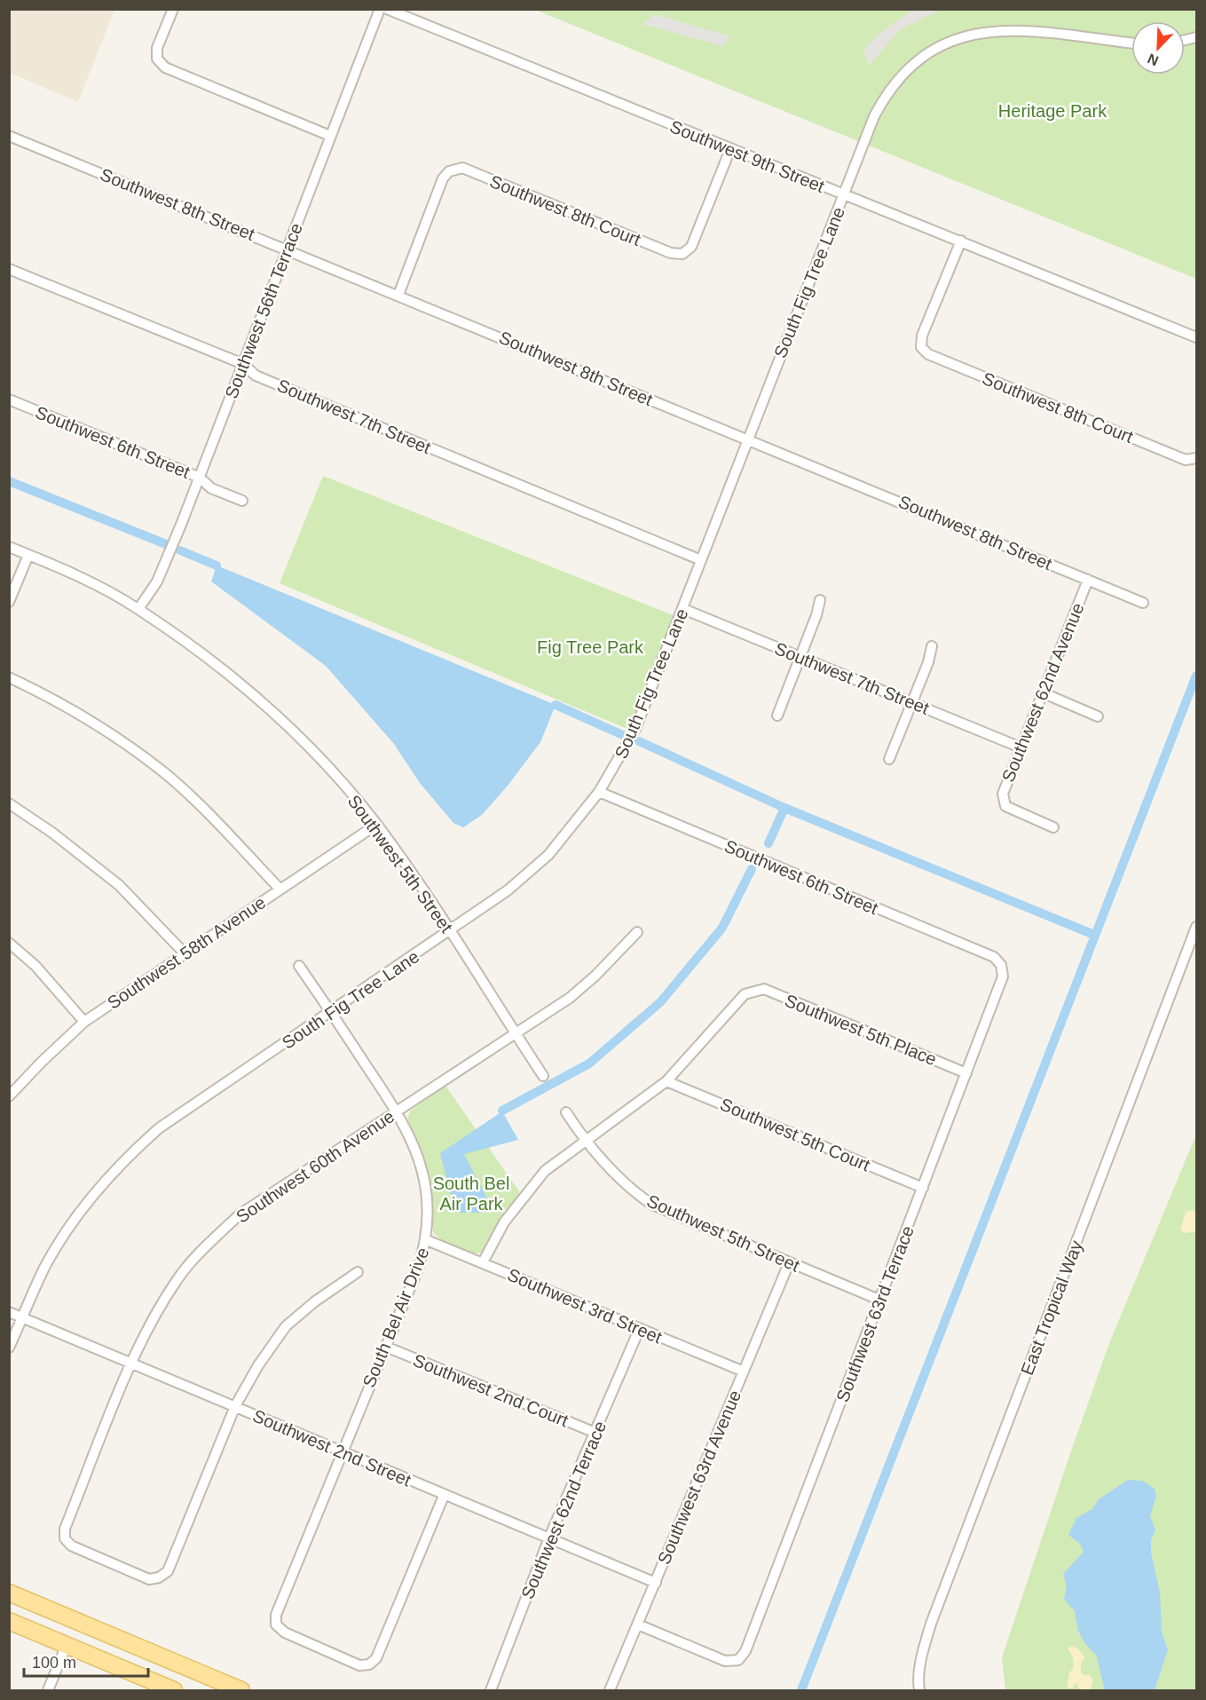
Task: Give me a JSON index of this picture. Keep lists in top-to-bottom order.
{
  "streets": {
    "street": [
      "Southwest 9th Street",
      "Southwest 8th Street",
      "Southwest 8th Court",
      "South Fig Tree Lane",
      "Southwest 56th Terrace",
      "Southwest 7th Street",
      "Southwest 6th Street",
      "Southwest 62nd Avenue",
      "Southwest 5th Street",
      "Southwest 58th Avenue",
      "Southwest 5th Place",
      "Southwest 5th Court",
      "Southwest 60th Avenue",
      "Southwest 3rd Street",
      "East Tropical Way",
      "Southwest 63rd Terrace",
      "South Bel Air Drive",
      "Southwest 2nd Court",
      "Southwest 2nd Street",
      "Southwest 63rd Avenue",
      "Southwest 62nd Terrace"
    ]
  },
  "crossings": [
    ["Southwest 9th Street", "Southwest 8th Court"],
    ["Southwest 9th Street", "South Fig Tree Lane"],
    ["Southwest 8th Street", "Southwest 8th Court"],
    ["Southwest 8th Street", "South Fig Tree Lane"],
    ["Southwest 8th Street", "Southwest 56th Terrace"],
    ["Southwest 8th Street", "Southwest 62nd Avenue"],
    ["South Fig Tree Lane", "Southwest 7th Street"],
    ["South Fig Tree Lane", "Southwest 6th Street"],
    ["South Fig Tree Lane", "Southwest 5th Street"],
    ["South Fig Tree Lane", "South Bel Air Drive"],
    ["South Fig Tree Lane", "Southwest 2nd Street"],
    ["Southwest 56th Terrace", "Southwest 7th Street"],
    ["Southwest 56th Terrace", "Southwest 6th Street"],
    ["Southwest 56th Terrace", "Southwest 5th Street"],
    ["Southwest 7th Street", "Southwest 62nd Avenue"],
    ["Southwest 6th Street", "Southwest 63rd Terrace"],
    ["Southwest 5th Street", "Southwest 58th Avenue"],
    ["Southwest 5th Street", "Southwest 60th Avenue"],
    ["Southwest 5th Street", "Southwest 63rd Terrace"],
    ["Southwest 5th Street", "Southwest 63rd Avenue"],
    ["Southwest 5th Place", "Southwest 5th Court"],
    ["Southwest 5th Place", "Southwest 63rd Terrace"],
    ["Southwest 5th Court", "Southwest 63rd Terrace"],
    ["Southwest 60th Avenue", "South Bel Air Drive"],
    ["Southwest 60th Avenue", "Southwest 2nd Street"],
    ["Southwest 3rd Street", "South Bel Air Drive"],
    ["Southwest 3rd Street", "Southwest 63rd Avenue"],
    ["Southwest 3rd Street", "Southwest 62nd Terrace"],
    ["Southwest 63rd Terrace", "Southwest 63rd Avenue"],
    ["South Bel Air Drive", "Southwest 2nd Court"],
    ["South Bel Air Drive", "Southwest 2nd Street"],
    ["Southwest 2nd Court", "Southwest 62nd Terrace"],
    ["Southwest 2nd Street", "Southwest 63rd Avenue"],
    ["Southwest 2nd Street", "Southwest 62nd Terrace"]
  ],
  "parks": ["Heritage Park", "Fig Tree Park", "South Bel Air Park"],
  "scale_bar": "100 m",
  "north": "bottom left"
}
